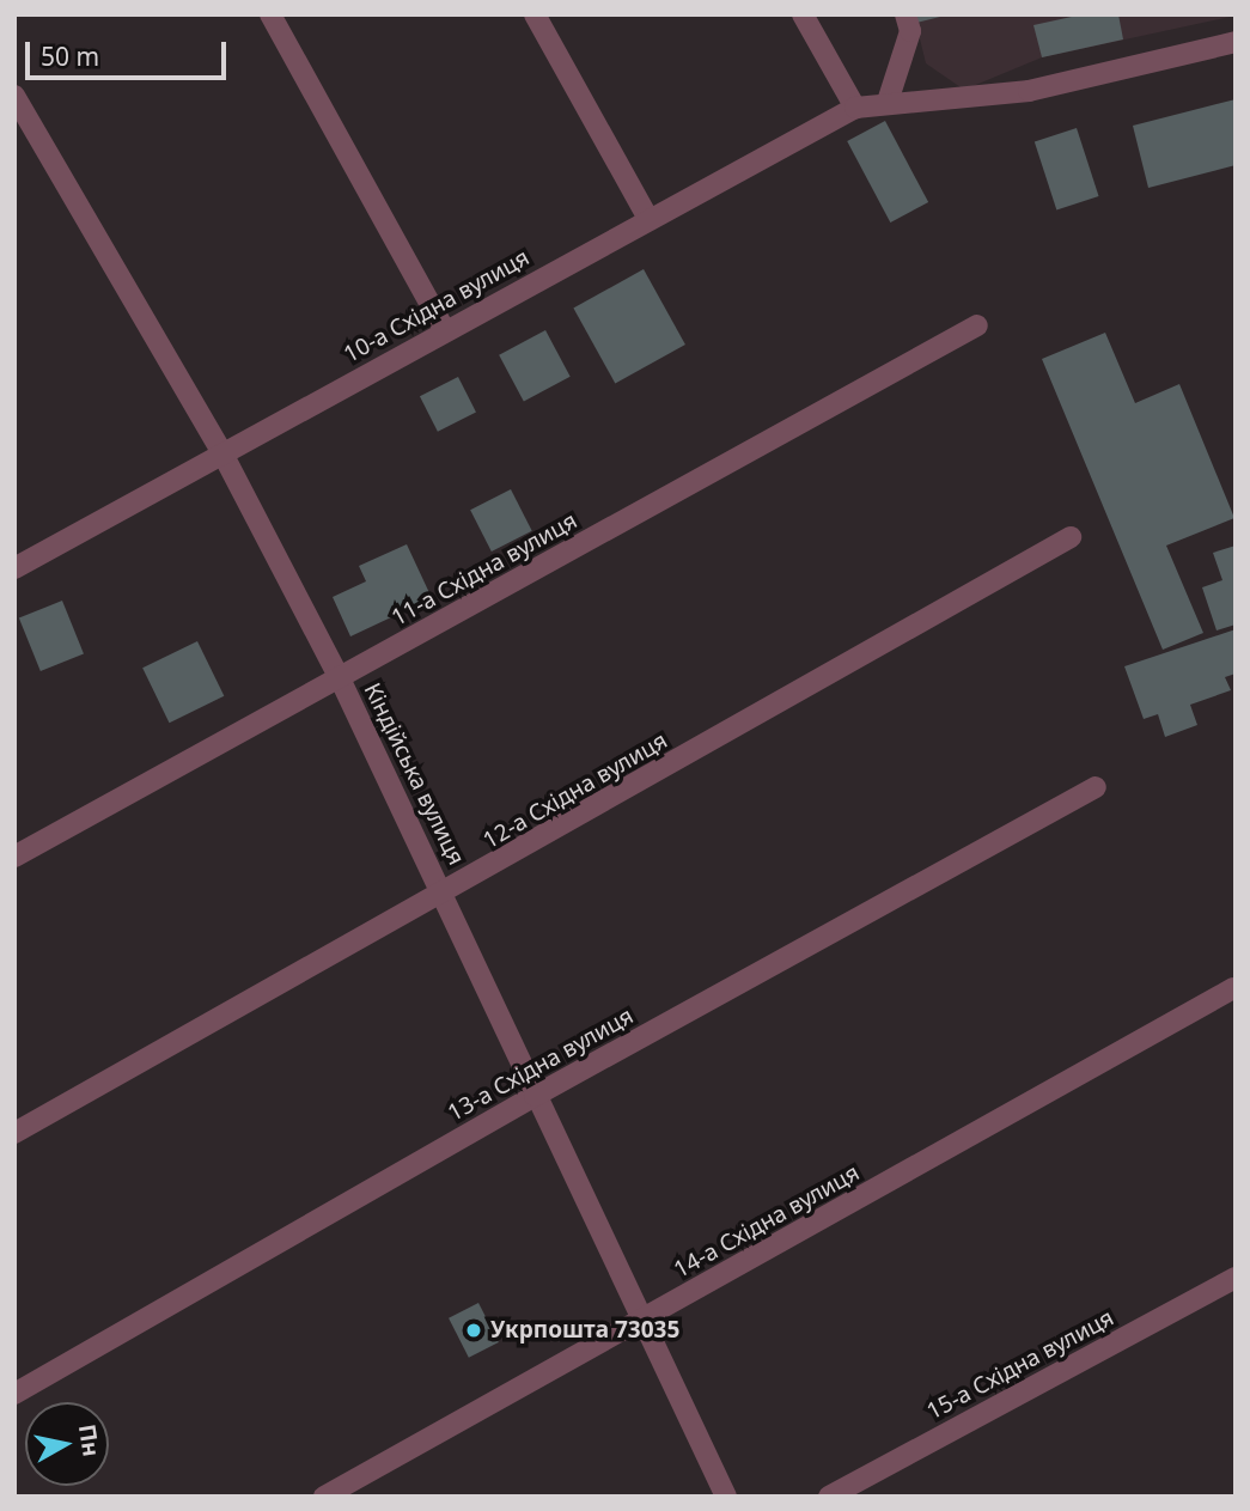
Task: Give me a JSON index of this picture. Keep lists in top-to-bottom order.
{
  "streets": {
    "street": [
      "10-а Східна вулиця",
      "11-а Східна вулиця",
      "Кіндійська вулиця",
      "12-а Східна вулиця",
      "13-а Східна вулиця",
      "14-а Східна вулиця",
      "15-а Східна вулиця"
    ]
  },
  "crossings": [
    ["10-а Східна вулиця", "Кіндійська вулиця"],
    ["11-а Східна вулиця", "Кіндійська вулиця"],
    ["Кіндійська вулиця", "12-а Східна вулиця"],
    ["Кіндійська вулиця", "13-а Східна вулиця"],
    ["Кіндійська вулиця", "14-а Східна вулиця"]
  ],
  "places": ["Укрпошта 73035"],
  "scale_bar": "50 m",
  "north": "right"
}
